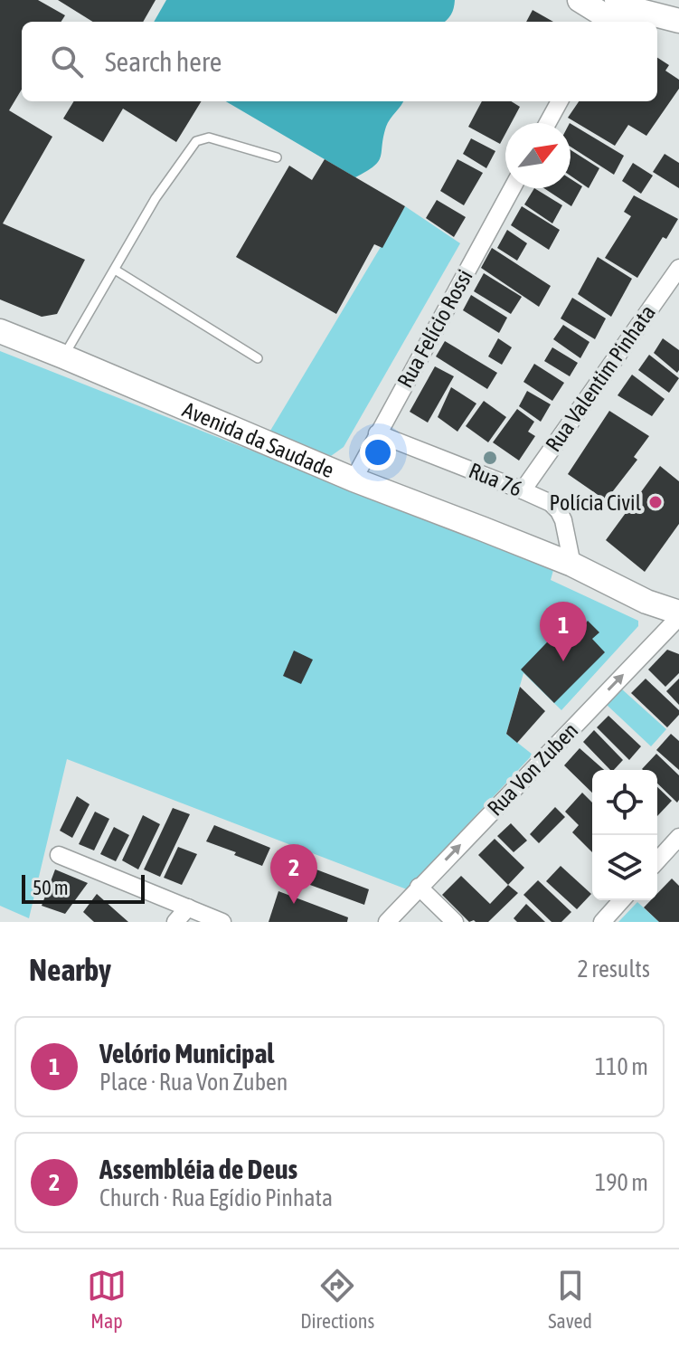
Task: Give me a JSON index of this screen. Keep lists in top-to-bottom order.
{
  "streets": {
    "street": [
      "Rua Felício Rossi",
      "Rua Valentim Pinhata",
      "Avenida da Saudade",
      "Rua 76",
      "Rua Von Zuben"
    ]
  },
  "crossings": [
    ["Rua Felício Rossi", "Avenida da Saudade"],
    ["Rua Felício Rossi", "Rua 76"],
    ["Rua Valentim Pinhata", "Rua 76"],
    ["Avenida da Saudade", "Rua 76"],
    ["Avenida da Saudade", "Rua Von Zuben"]
  ],
  "one_way": ["Rua Von Zuben"],
  "places": ["Polícia Civil"],
  "scale_bar": "50 m",
  "north": "top right",
  "page": {
    "search": "Search here",
    "pins": ["1", "2"],
    "scale": "50 m",
    "heading": ["Nearby", "2 results"],
    "list": [
      {
        "mark": "1",
        "name": "Velório Municipal",
        "note": "Place · Rua Von Zuben",
        "value": "110 m"
      },
      {
        "mark": "2",
        "name": "Assembléia de Deus",
        "note": "Church · Rua Egídio Pinhata",
        "value": "190 m"
      }
    ],
    "nav": ["Map", "Directions", "Saved"]
  }
}
